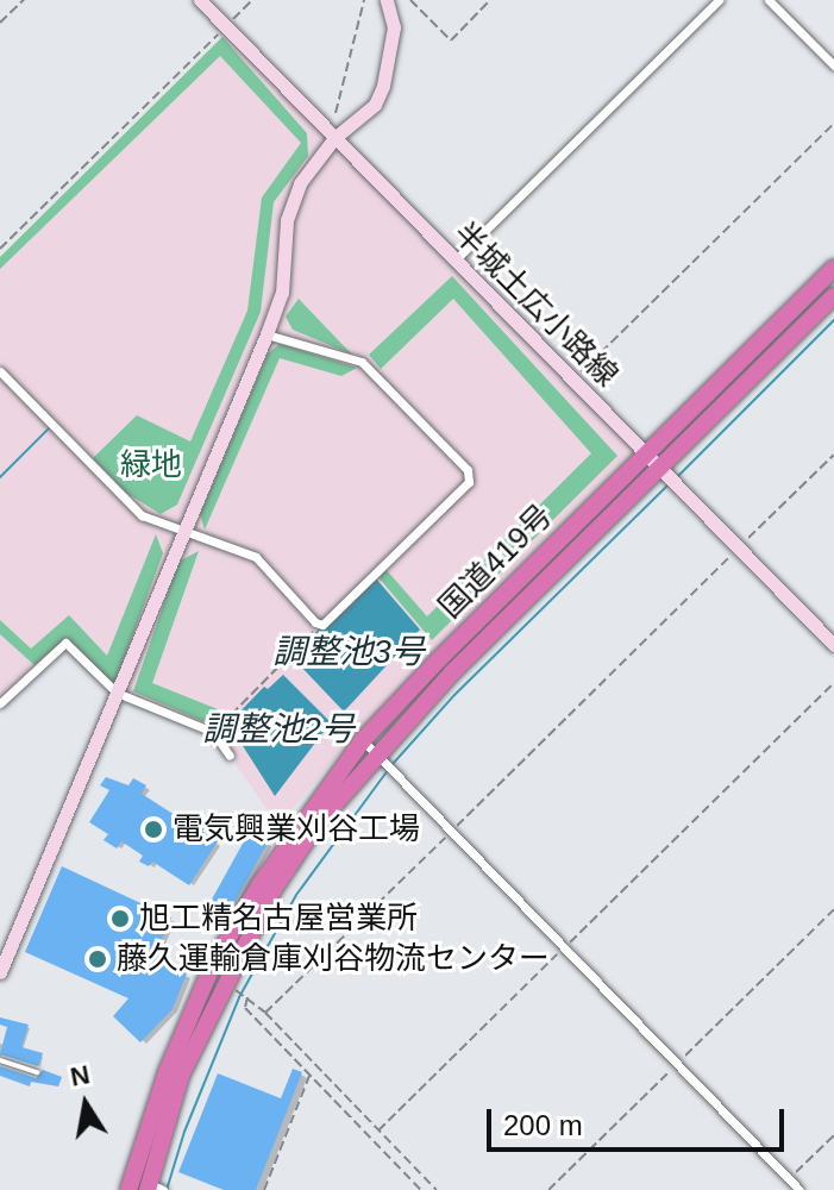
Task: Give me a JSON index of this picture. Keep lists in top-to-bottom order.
{
  "streets": {
    "highway": ["国道419号"],
    "street": ["半城土広小路線"]
  },
  "crossings": [
    ["半城土広小路線", "国道419号"]
  ],
  "water": ["調整池3号", "調整池2号"],
  "parks": ["緑地"],
  "places": ["電気興業刈谷工場", "旭工精名古屋営業所", "藤久運輸倉庫刈谷物流センター"],
  "scale_bar": "200 m",
  "north": "top"
}
